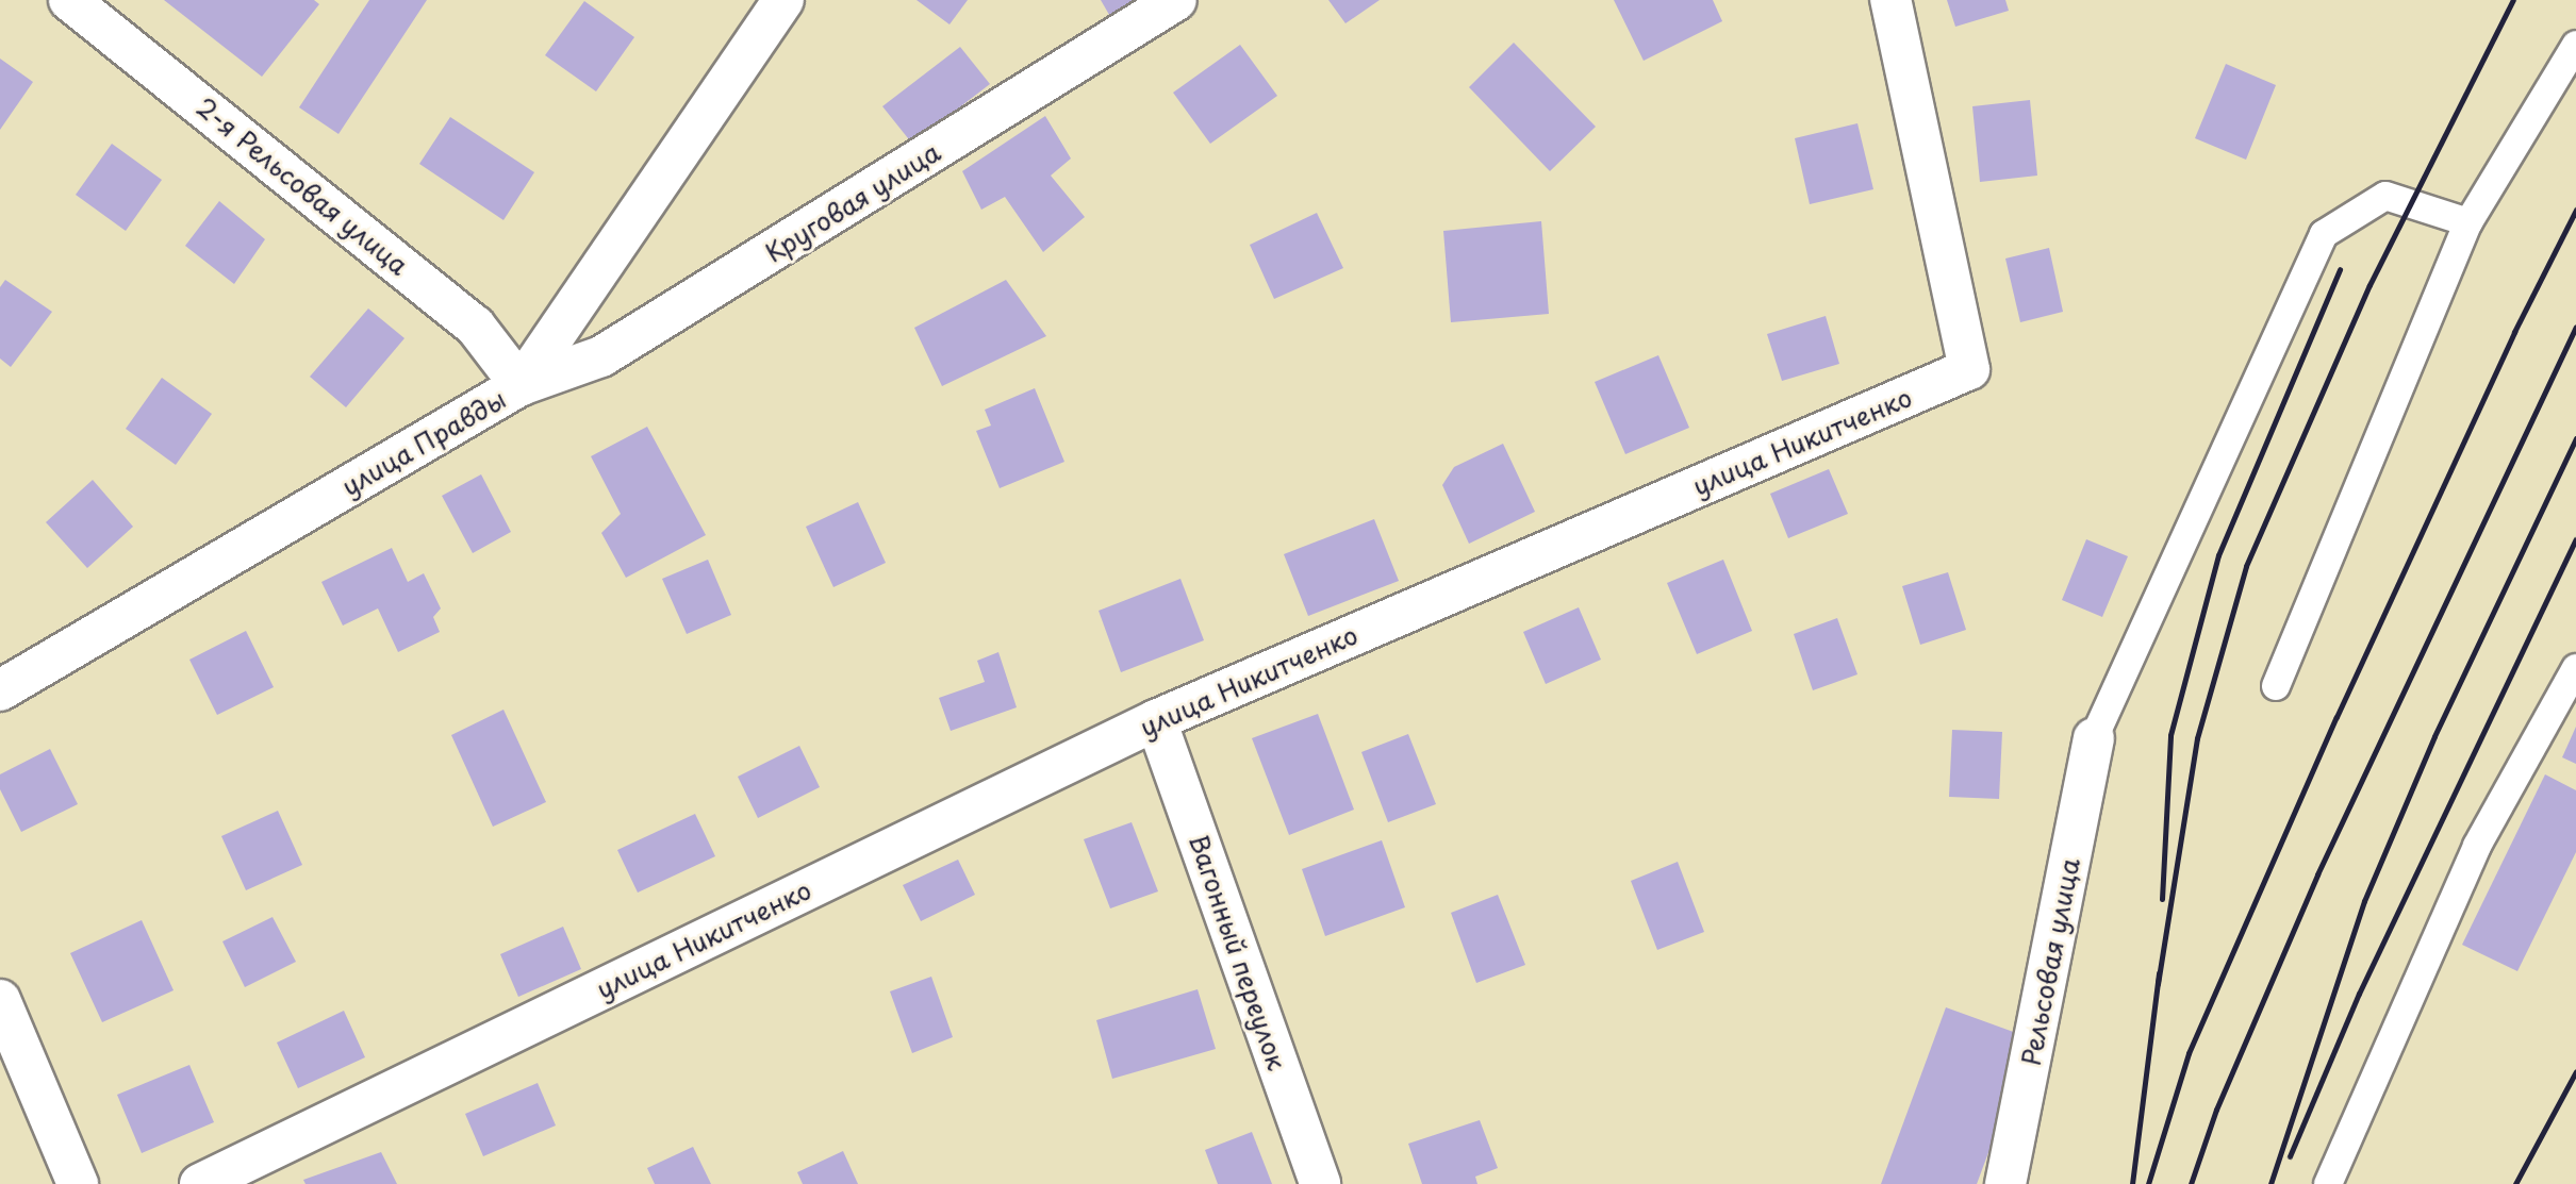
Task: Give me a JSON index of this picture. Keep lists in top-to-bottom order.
{
  "streets": {
    "street": [
      "2-я Рельсовая улица",
      "Круговая улица",
      "улица Никитченко",
      "улица Правды",
      "Вагонный переулок",
      "Рельсовая улица"
    ]
  },
  "crossings": [
    ["2-я Рельсовая улица", "Круговая улица"],
    ["2-я Рельсовая улица", "улица Правды"],
    ["Круговая улица", "улица Правды"],
    ["улица Никитченко", "Вагонный переулок"]
  ]
}
